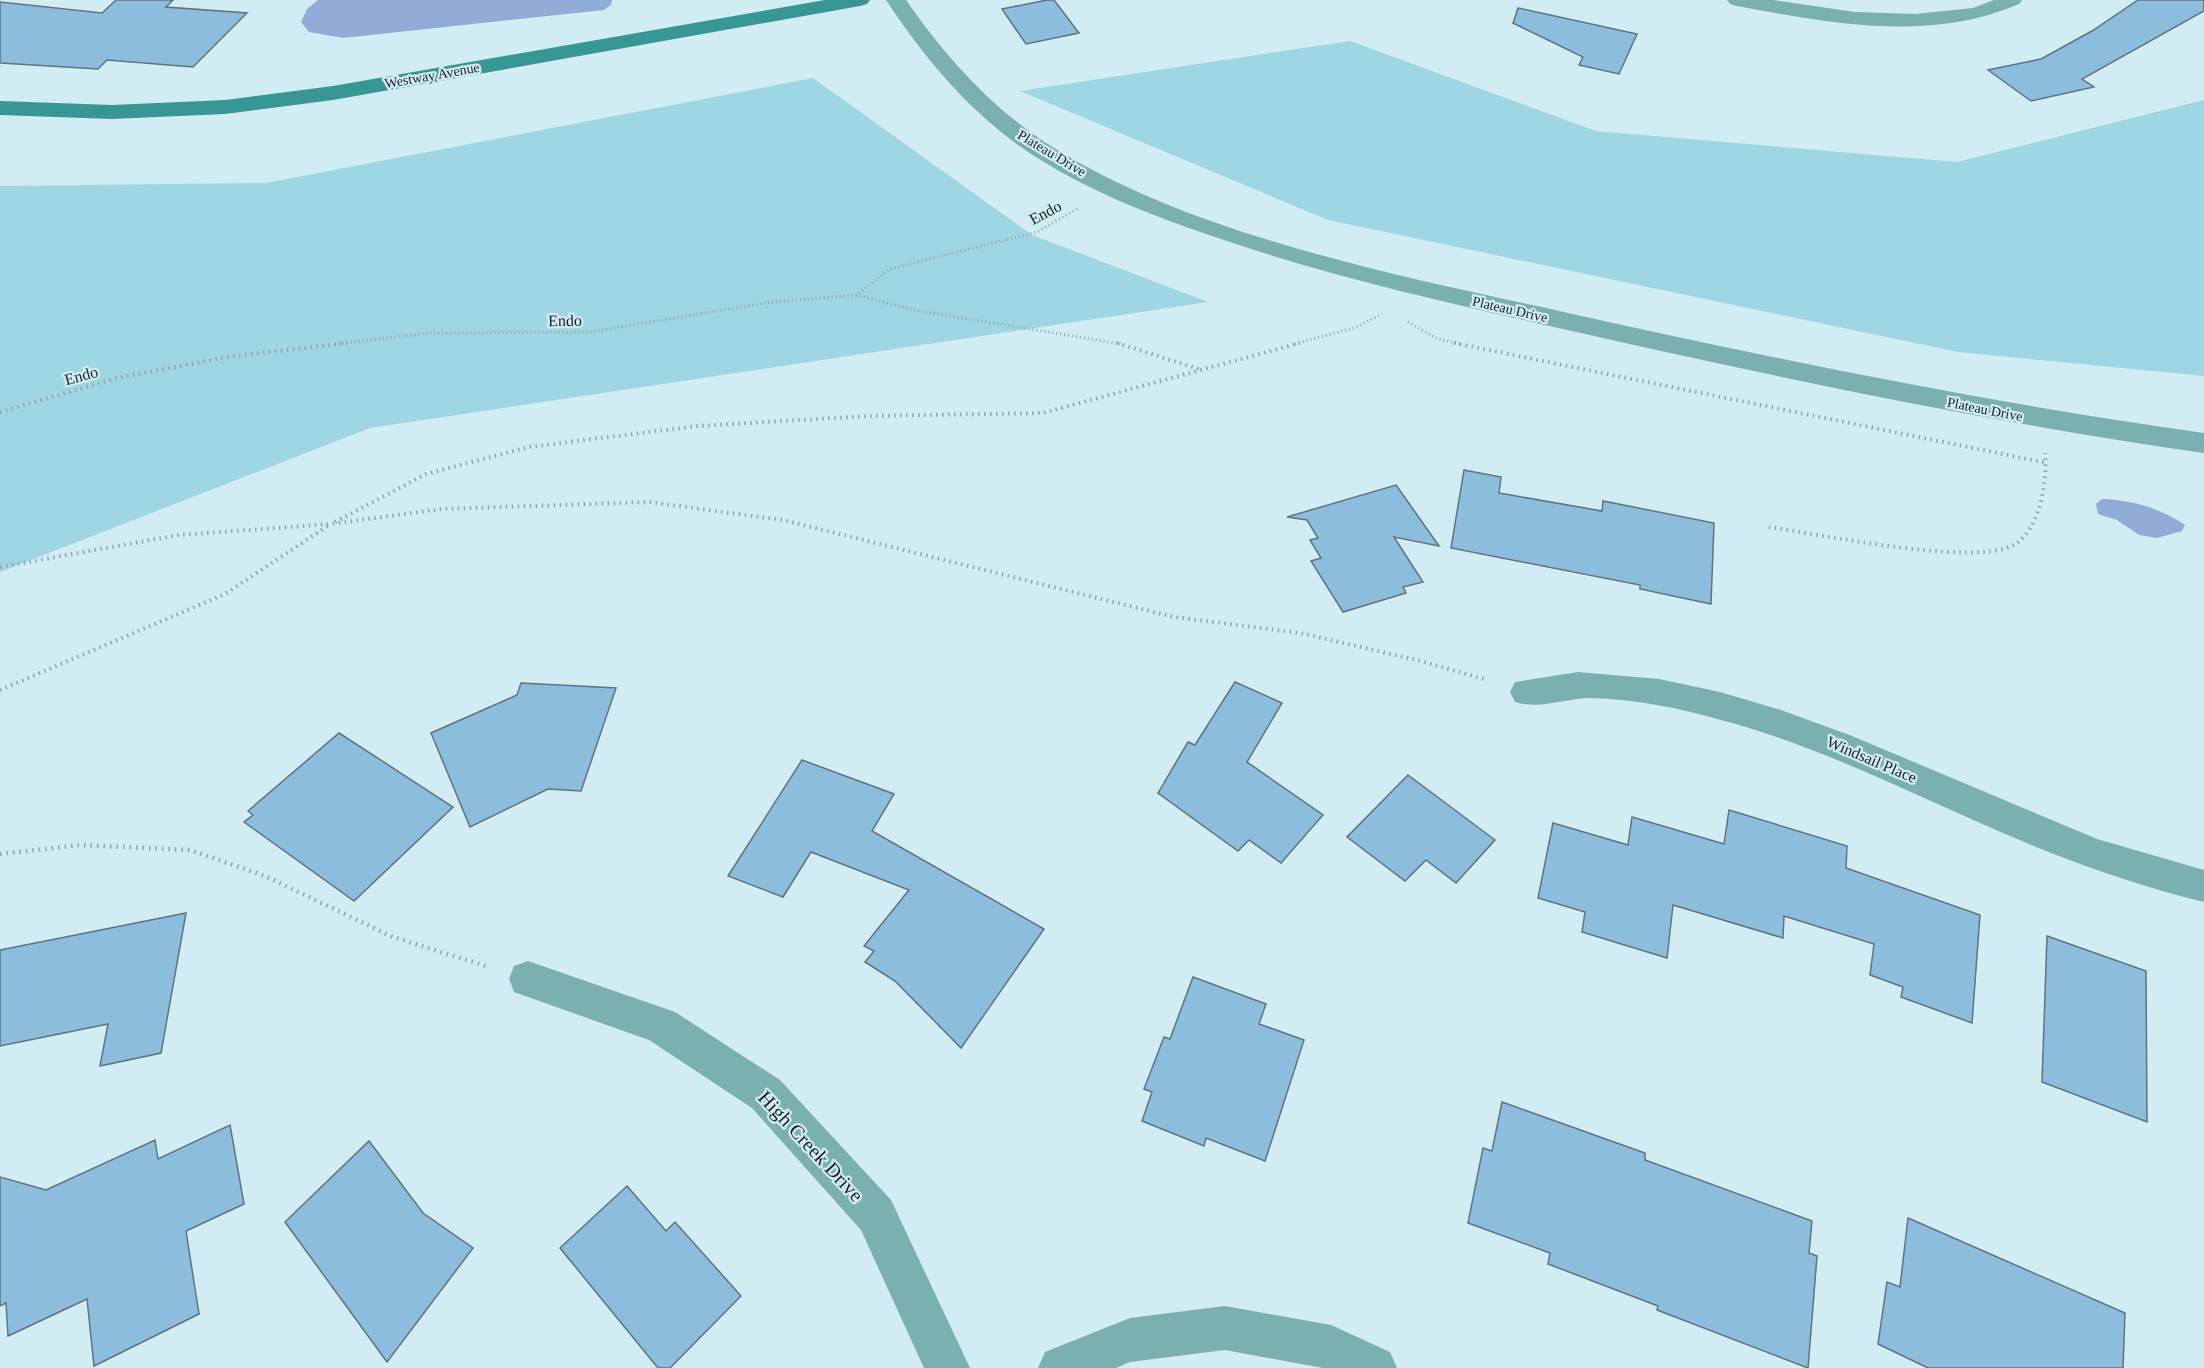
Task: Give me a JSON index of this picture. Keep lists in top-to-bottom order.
{
  "streets": {
    "street": [
      "Westway Avenue",
      "Plateau Drive",
      "Windsail Place",
      "High Creek Drive"
    ],
    "path": ["Endo"]
  },
  "crossings": [
    ["Plateau Drive", "Endo"]
  ]
}
